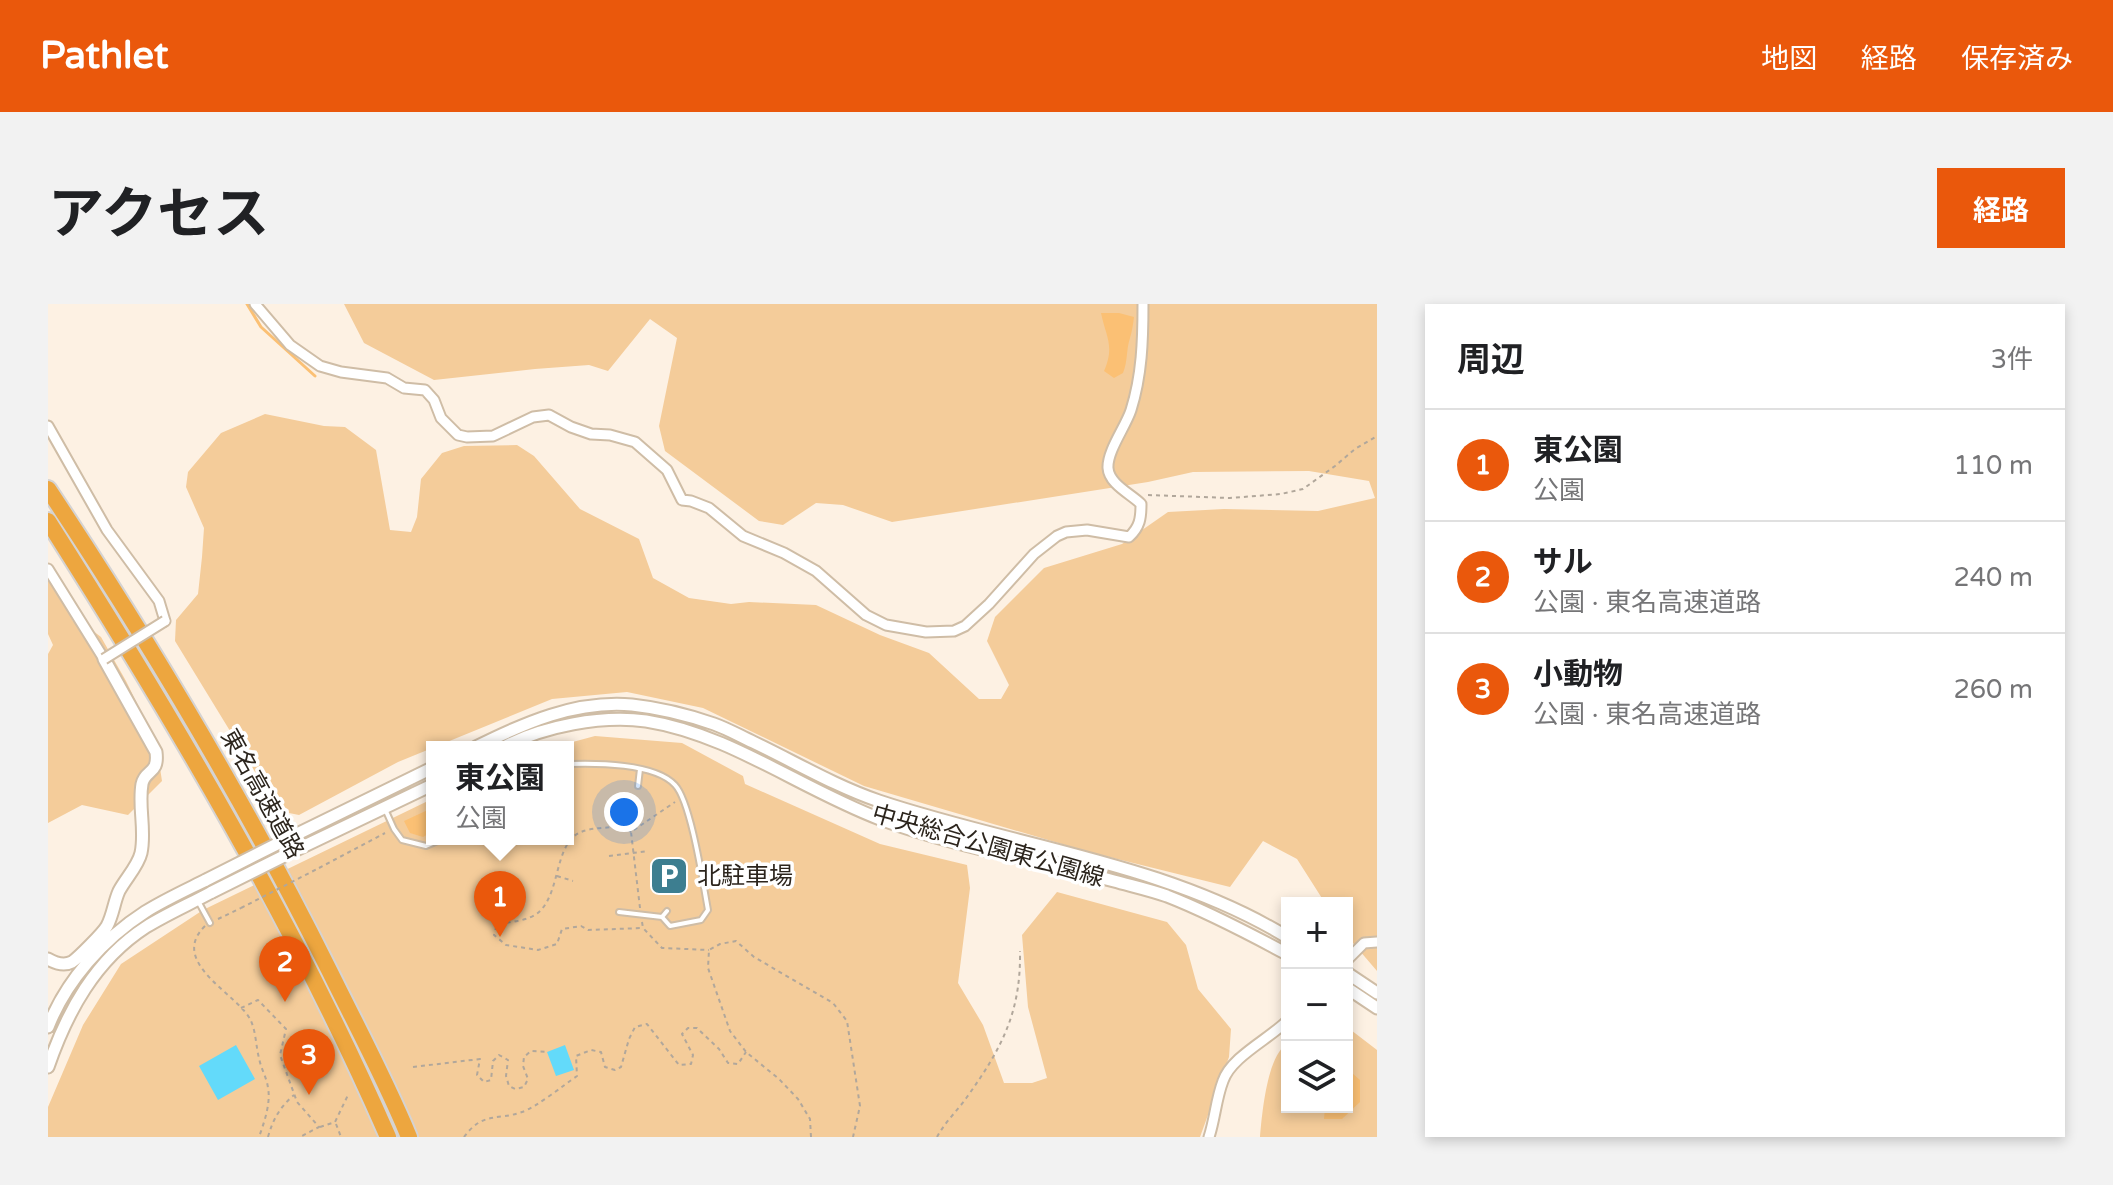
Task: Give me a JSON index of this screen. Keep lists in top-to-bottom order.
{
  "streets": {
    "highway": ["東名高速道路"],
    "street": ["中央総合公園東公園線"]
  },
  "places": {
    "parking": ["北駐車場"]
  },
  "page": {
    "header": "Pathlet",
    "nav": ["地図", "経路", "保存済み"],
    "title": "アクセス",
    "buttons": "経路",
    "heading": ["周辺", "3件"],
    "list": [
      {
        "mark": "1",
        "name": "東公園",
        "note": "公園",
        "value": "110 m"
      },
      {
        "mark": "2",
        "name": "サル",
        "note": "公園 · 東名高速道路",
        "value": "240 m"
      },
      {
        "mark": "3",
        "name": "小動物",
        "note": "公園 · 東名高速道路",
        "value": "260 m"
      }
    ],
    "popup": ["東公園", "公園"],
    "pins": ["1", "2", "3"],
    "map_buttons": ["+", "−"]
  }
}
